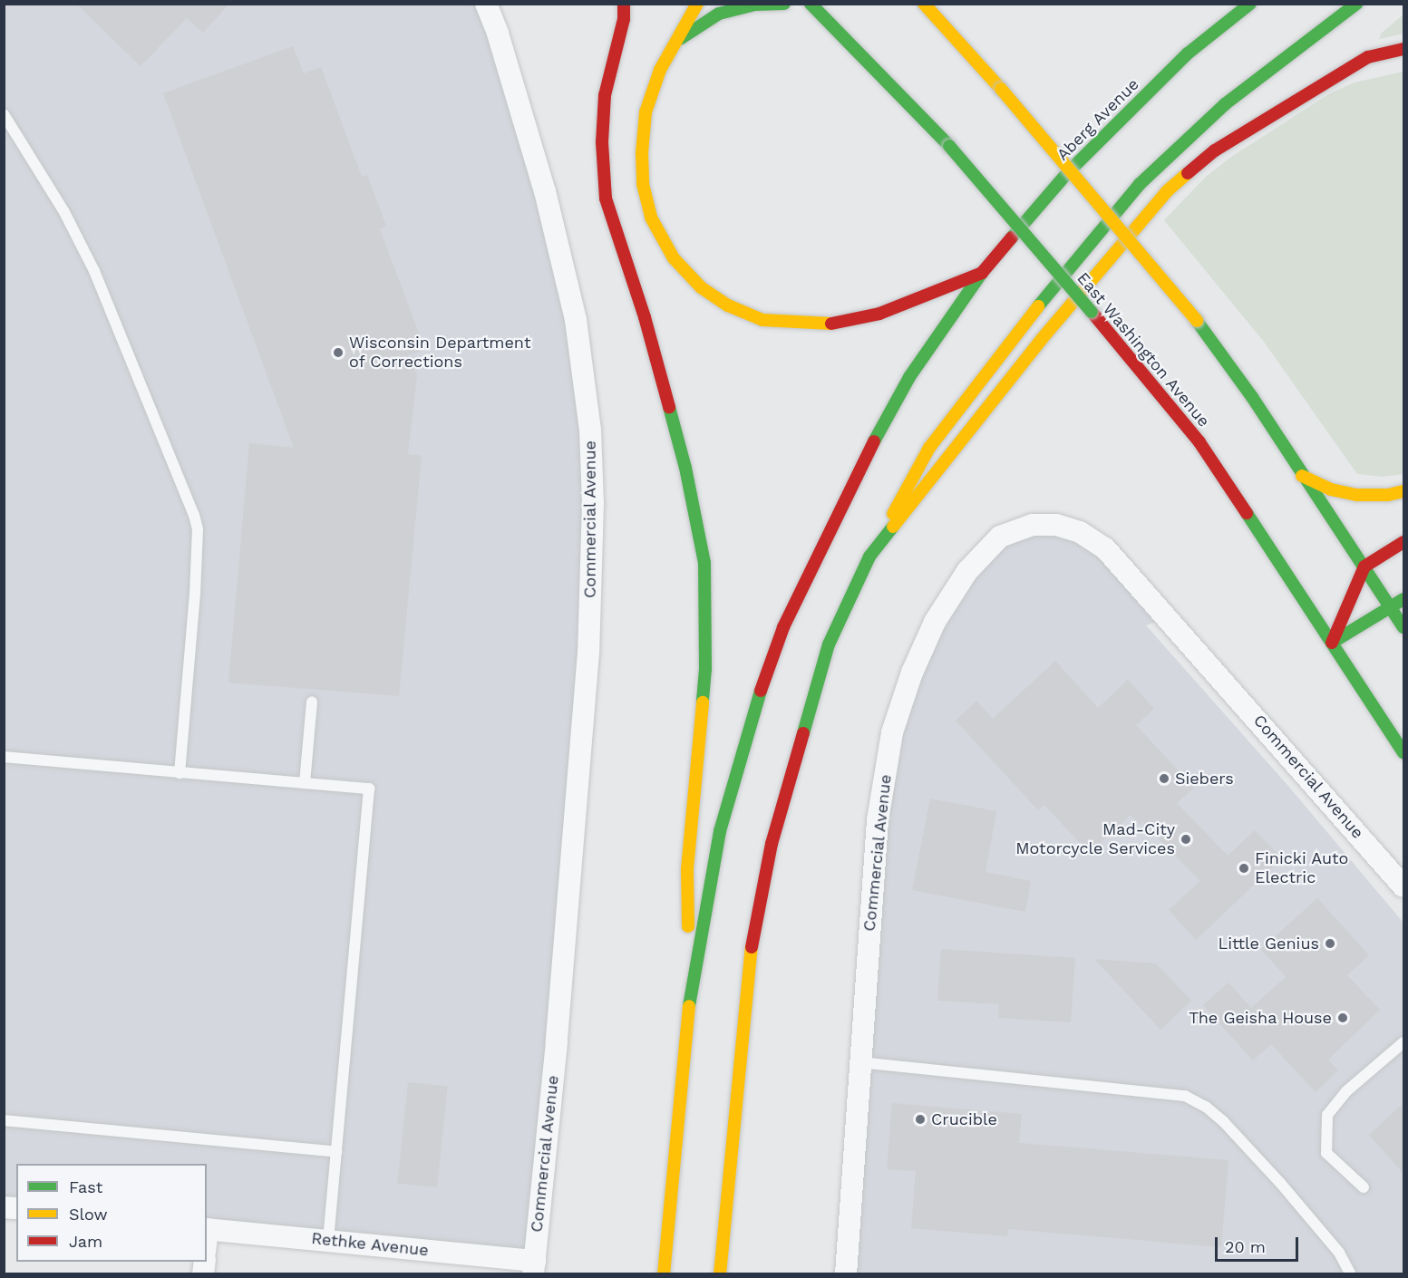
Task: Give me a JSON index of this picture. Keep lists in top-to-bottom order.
{
  "streets": {
    "main road": ["Aberg Avenue", "East Washington Avenue"],
    "street": ["Commercial Avenue", "Rethke Avenue"]
  },
  "crossings": [
    ["Commercial Avenue", "Rethke Avenue"]
  ],
  "places": [
    "Wisconsin Department of Corrections",
    "Siebers",
    "Mad-City Motorcycle Services",
    "Finicki Auto Electric",
    "Little Genius",
    "The Geisha House",
    "Crucible"
  ],
  "legend": ["Fast", "Slow", "Jam"],
  "scale_bar": "20 m"
}
